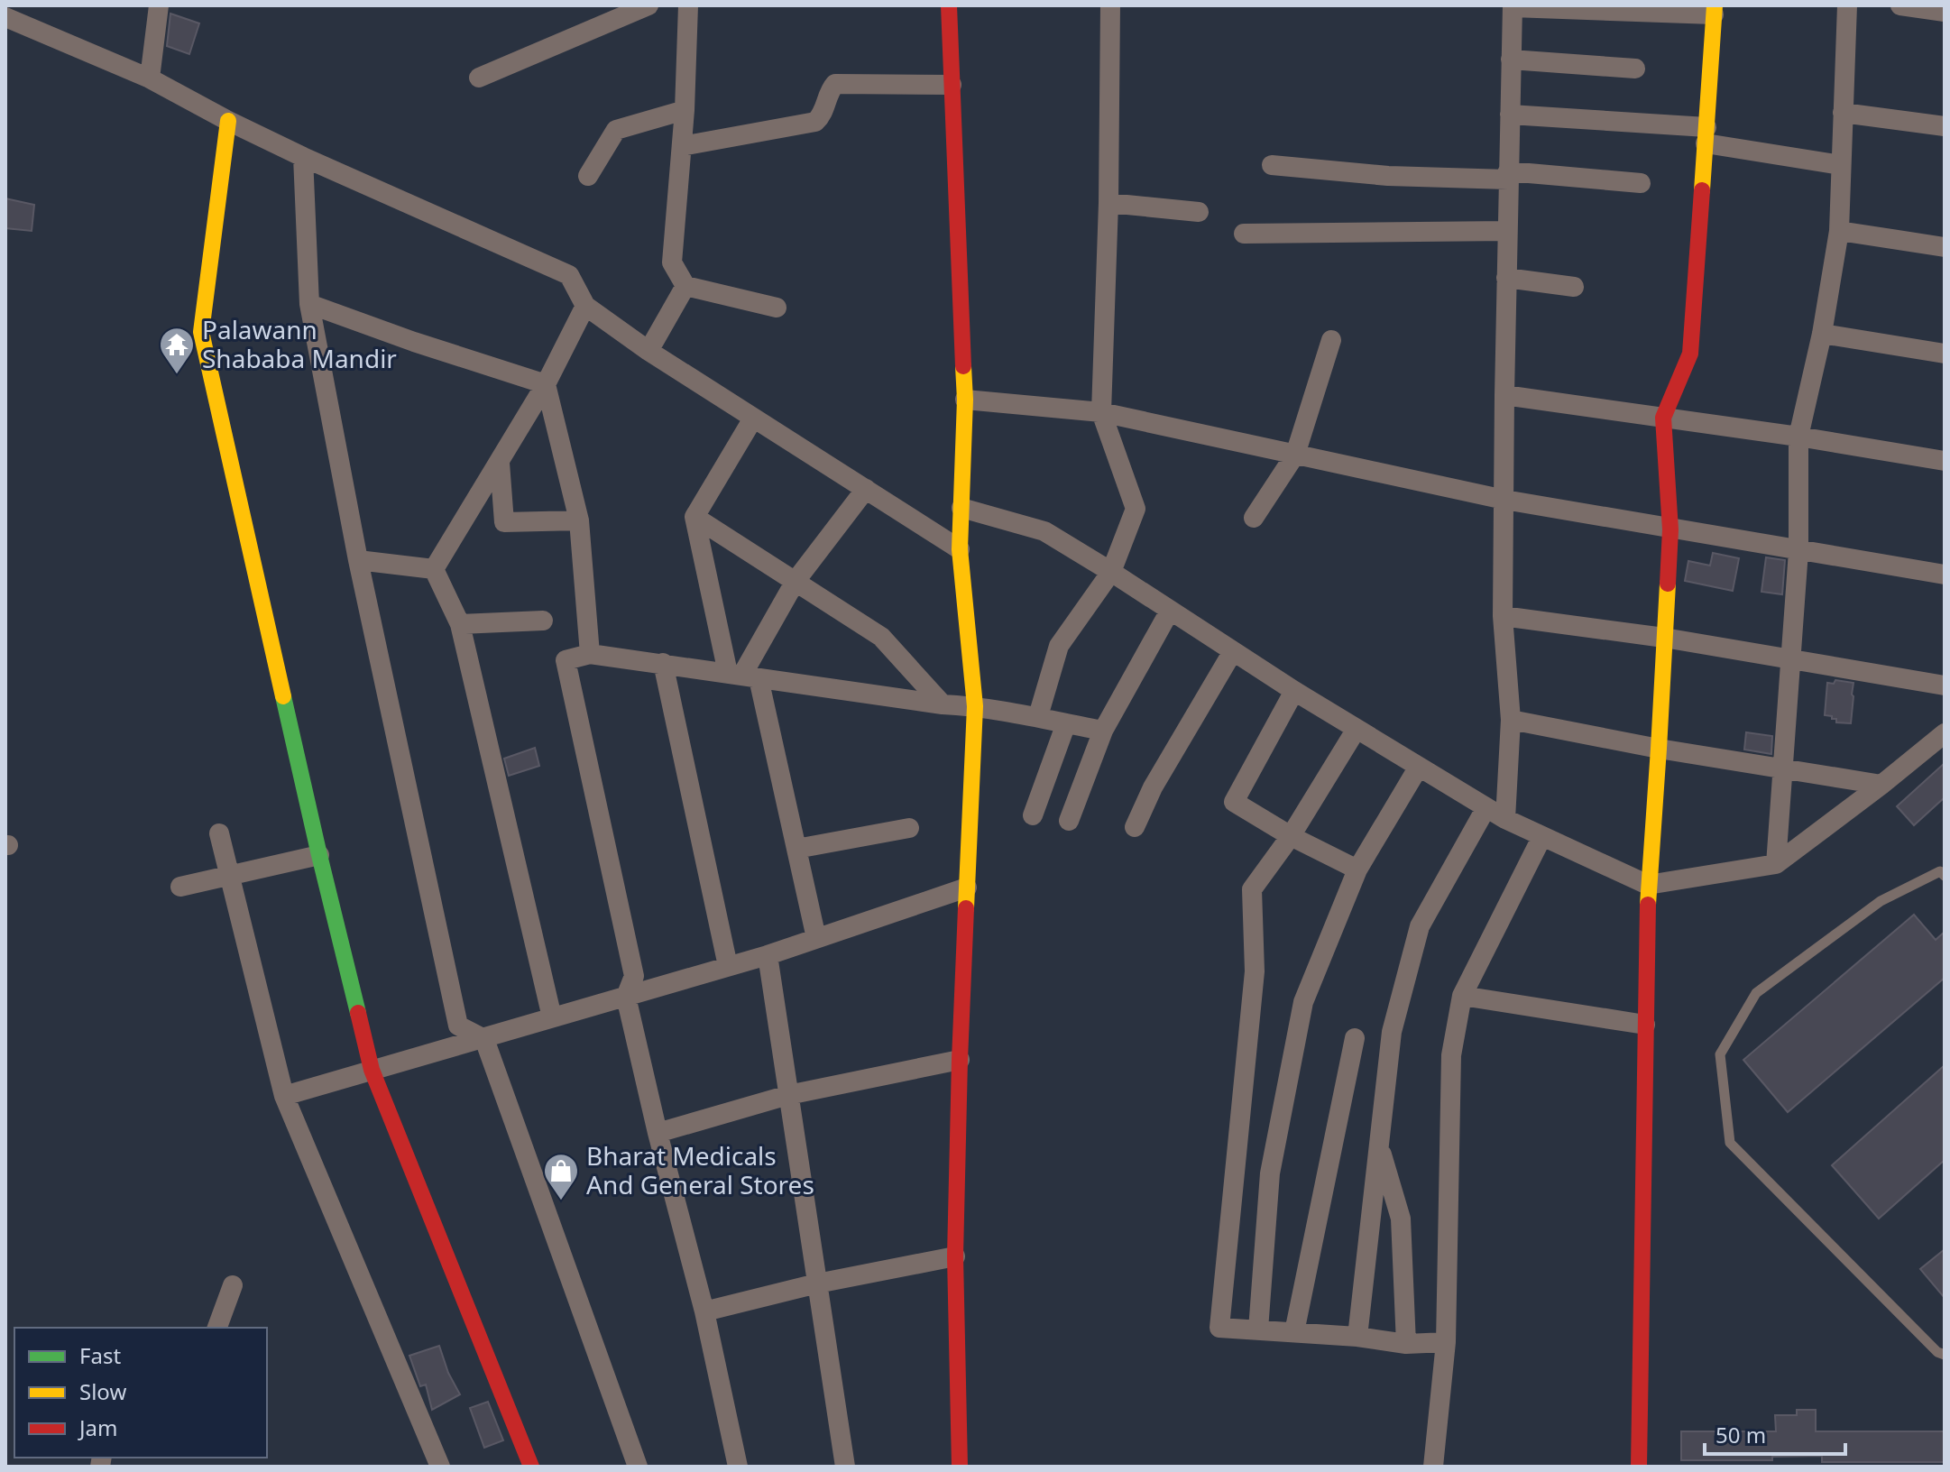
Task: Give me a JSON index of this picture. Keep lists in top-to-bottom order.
{
  "places": {
    "temple": ["Palawann Shababa Mandir"],
    "shop": ["Bharat Medicals And General Stores"]
  },
  "legend": ["Fast", "Slow", "Jam"],
  "scale_bar": "50 m"
}
